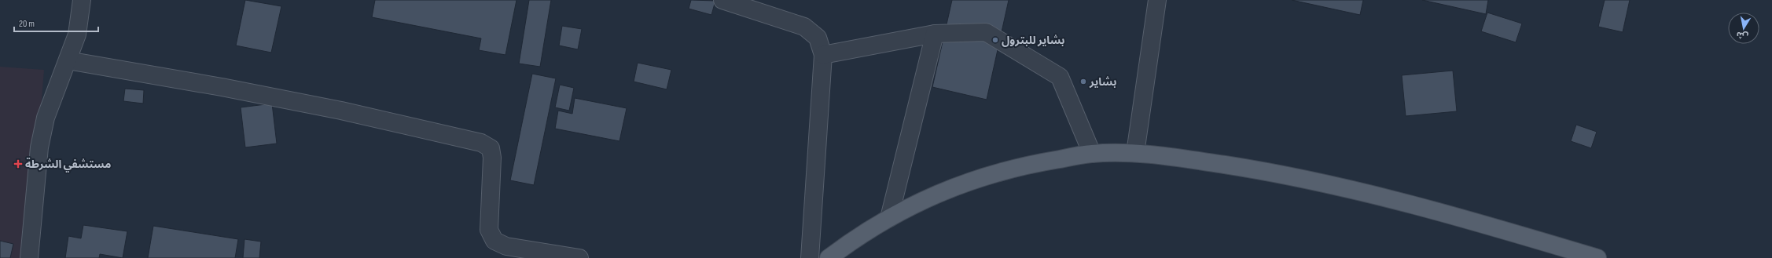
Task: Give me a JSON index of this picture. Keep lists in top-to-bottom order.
{
  "places": {
    "other": ["بشاير للبترول", "بشاير"],
    "health": ["مستشفي الشرطة"]
  },
  "scale_bar": "20 m",
  "north": "bottom"
}
